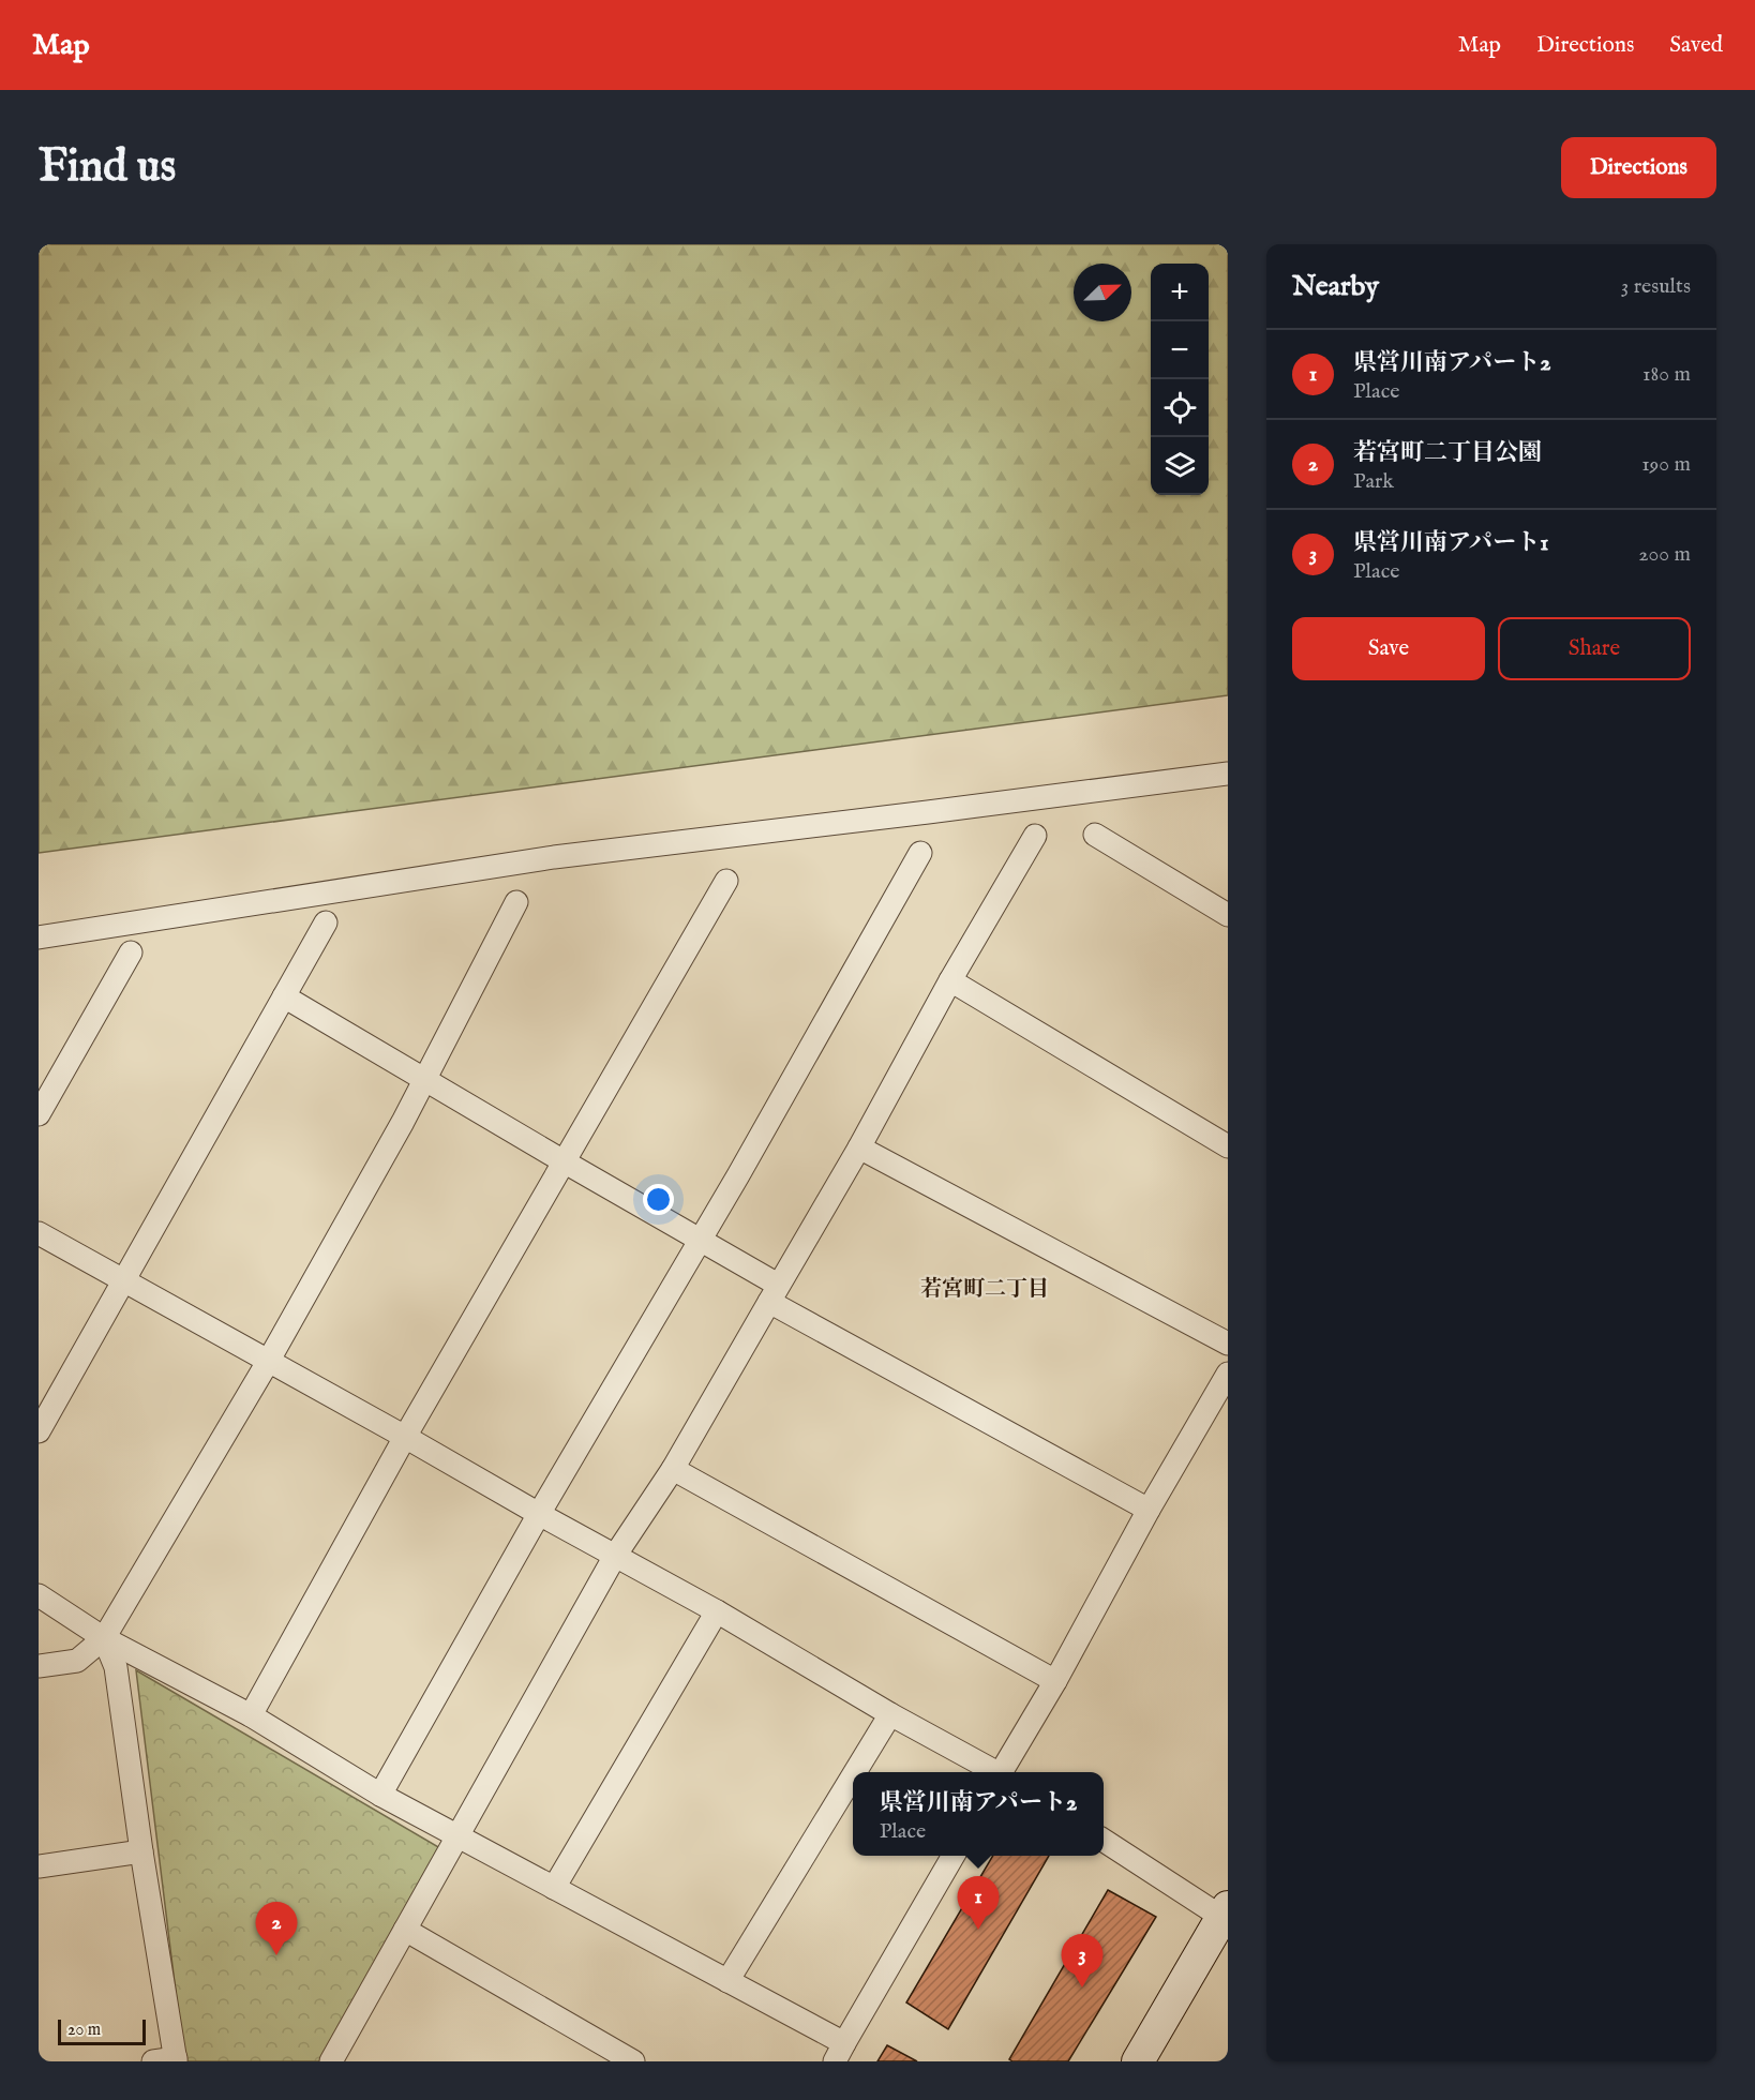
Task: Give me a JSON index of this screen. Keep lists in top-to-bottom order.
{
  "districts": ["若宮町二丁目"],
  "scale_bar": "20 m",
  "north": "top right",
  "page": {
    "header": "Map",
    "nav": ["Map", "Directions", "Saved"],
    "buttons": [
      "Directions",
      ["Save", "Share"]
    ],
    "title": "Find us",
    "heading": ["Nearby", "3 results"],
    "map_buttons": ["+", "−"],
    "list": [
      {
        "mark": "1",
        "name": "県営川南アパート2",
        "note": "Place",
        "value": "180 m"
      },
      {
        "mark": "2",
        "name": "若宮町二丁目公園",
        "note": "Park",
        "value": "190 m"
      },
      {
        "mark": "3",
        "name": "県営川南アパート1",
        "note": "Place",
        "value": "200 m"
      }
    ],
    "popup": ["県営川南アパート2", "Place"],
    "pins": ["1", "2", "3"],
    "scale": "20 m"
  }
}
